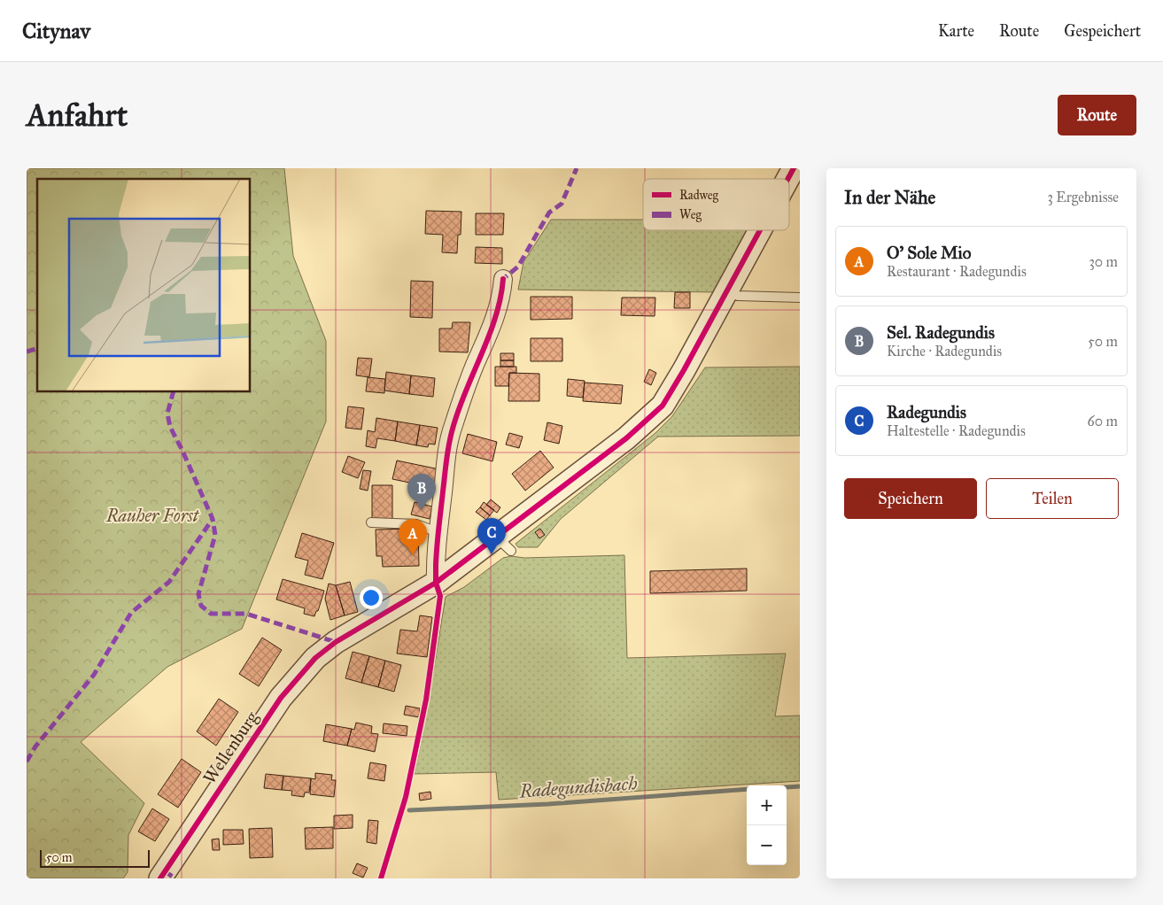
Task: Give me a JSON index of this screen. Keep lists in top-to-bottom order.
{
  "streets": {
    "street": ["Wellenburg"]
  },
  "water": ["Radegundisbach"],
  "parks": ["Rauher Forst"],
  "legend": ["Radweg", "Weg"],
  "scale_bar": "50 m",
  "page": {
    "header": "Citynav",
    "nav": ["Karte", "Route", "Gespeichert"],
    "buttons": [
      "Route",
      ["Speichern", "Teilen"]
    ],
    "title": "Anfahrt",
    "heading": ["In der Nähe", "3 Ergebnisse"],
    "list": [
      {
        "mark": "A",
        "name": "O' Sole Mio",
        "note": "Restaurant · Radegundis",
        "value": "30 m"
      },
      {
        "mark": "B",
        "name": "Sel. Radegundis",
        "note": "Kirche · Radegundis",
        "value": "50 m"
      },
      {
        "mark": "C",
        "name": "Radegundis",
        "note": "Haltestelle · Radegundis",
        "value": "60 m"
      }
    ],
    "pins": ["B", "C", "A"],
    "map_buttons": ["+", "−"],
    "scale": "50 m"
  }
}
